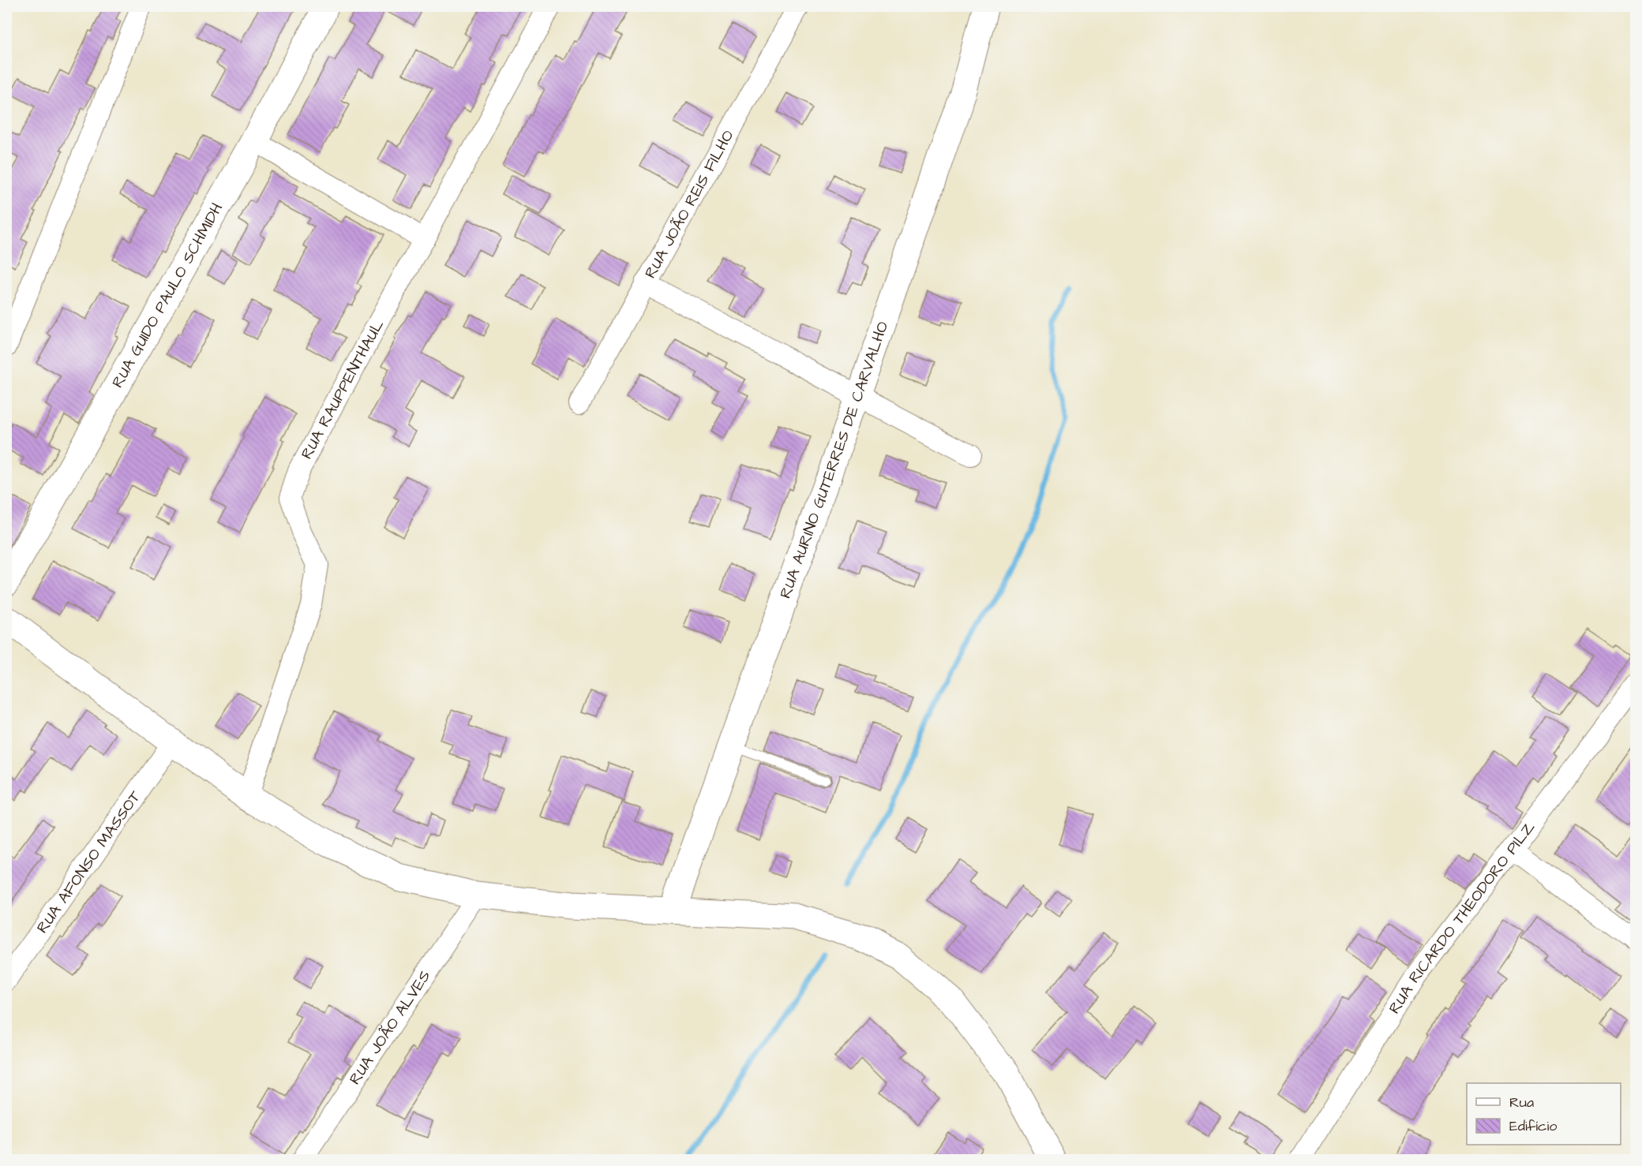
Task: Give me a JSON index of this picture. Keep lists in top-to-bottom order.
{
  "streets": {
    "street": [
      "RUA JOÃO REIS FILHO",
      "RUA GUIDO PAULO SCHMIDH",
      "RUA RAUPPENTHAUL",
      "RUA AURINO GUTERRES DE CARVALHO",
      "RUA AFONSO MASSOT",
      "RUA RICARDO THEODORO PILZ",
      "RUA JOÃO ALVES"
    ]
  },
  "legend": ["Rua", "Edifício"]
}
